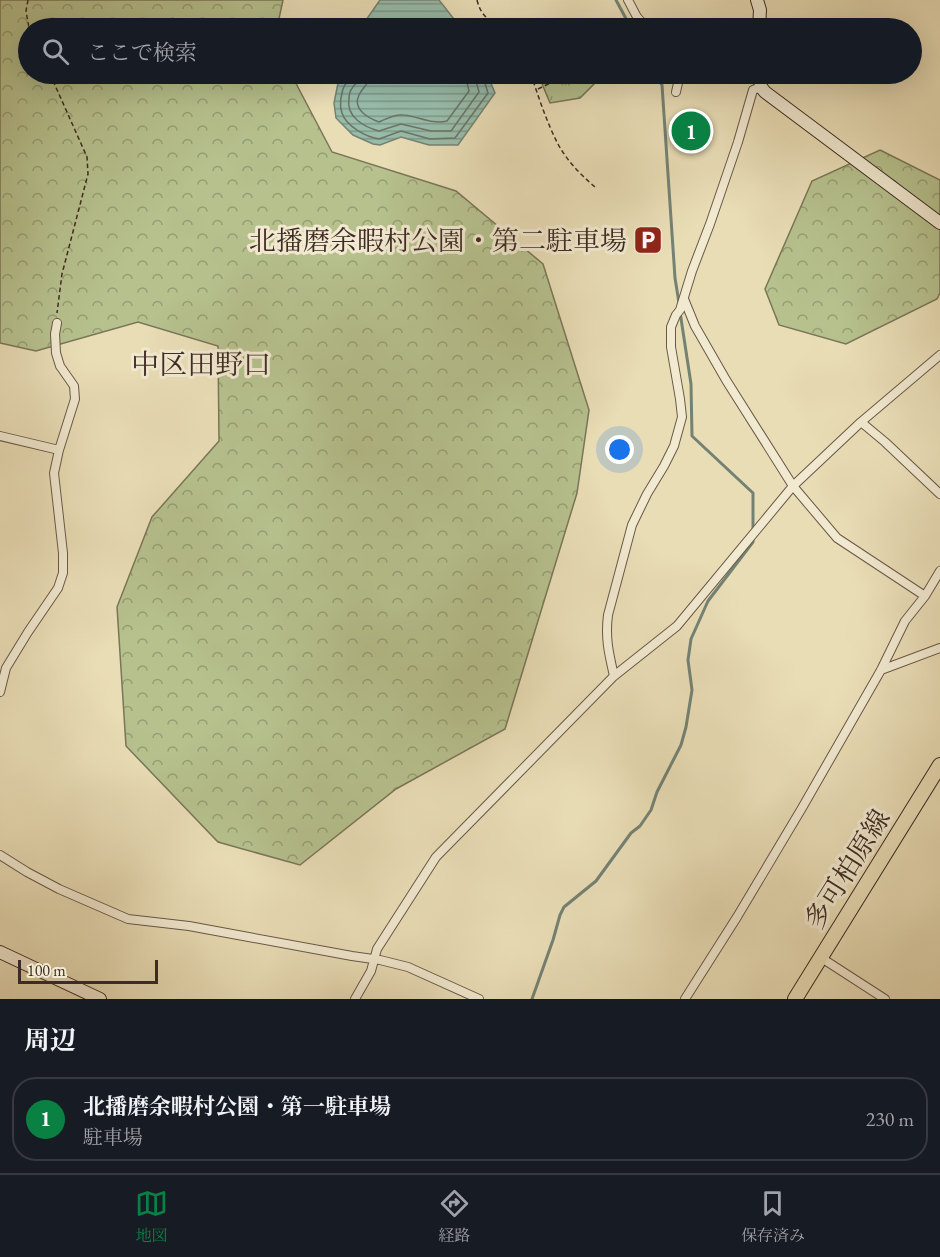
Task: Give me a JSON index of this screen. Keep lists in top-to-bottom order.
{
  "streets": {
    "main road": ["多可柏原線"]
  },
  "districts": ["中区田野口"],
  "places": {
    "parking": ["北播磨余暇村公園・第二駐車場"]
  },
  "scale_bar": "100 m",
  "page": {
    "search": "ここで検索",
    "pins": "1",
    "scale": "100 m",
    "heading": "周辺",
    "list": [
      {
        "mark": "1",
        "name": "北播磨余暇村公園・第一駐車場",
        "note": "駐車場",
        "value": "230 m"
      }
    ],
    "nav": ["地図", "経路", "保存済み"]
  }
}
